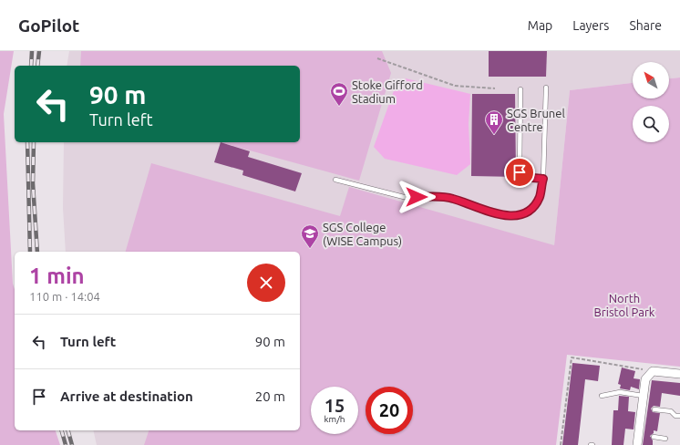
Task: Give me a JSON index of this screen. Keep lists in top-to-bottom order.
{
  "parks": ["North Bristol Park"],
  "places": {
    "sports": ["Stoke Gifford Stadium"],
    "building": ["SGS Brunel Centre"],
    "school or university": ["SGS College (WISE Campus)"]
  },
  "north": "top left",
  "page": {
    "header": "GoPilot",
    "nav": ["Map", "Layers", "Share"],
    "turn": ["90 m", "Turn left"],
    "heading": ["1 min", "110 m · 14:04"],
    "list": [
      {
        "name": "Turn left",
        "value": "90 m"
      },
      {
        "name": "Arrive at destination",
        "value": "20 m"
      }
    ],
    "speed": "15 km/h",
    "limit": "20"
  }
}
